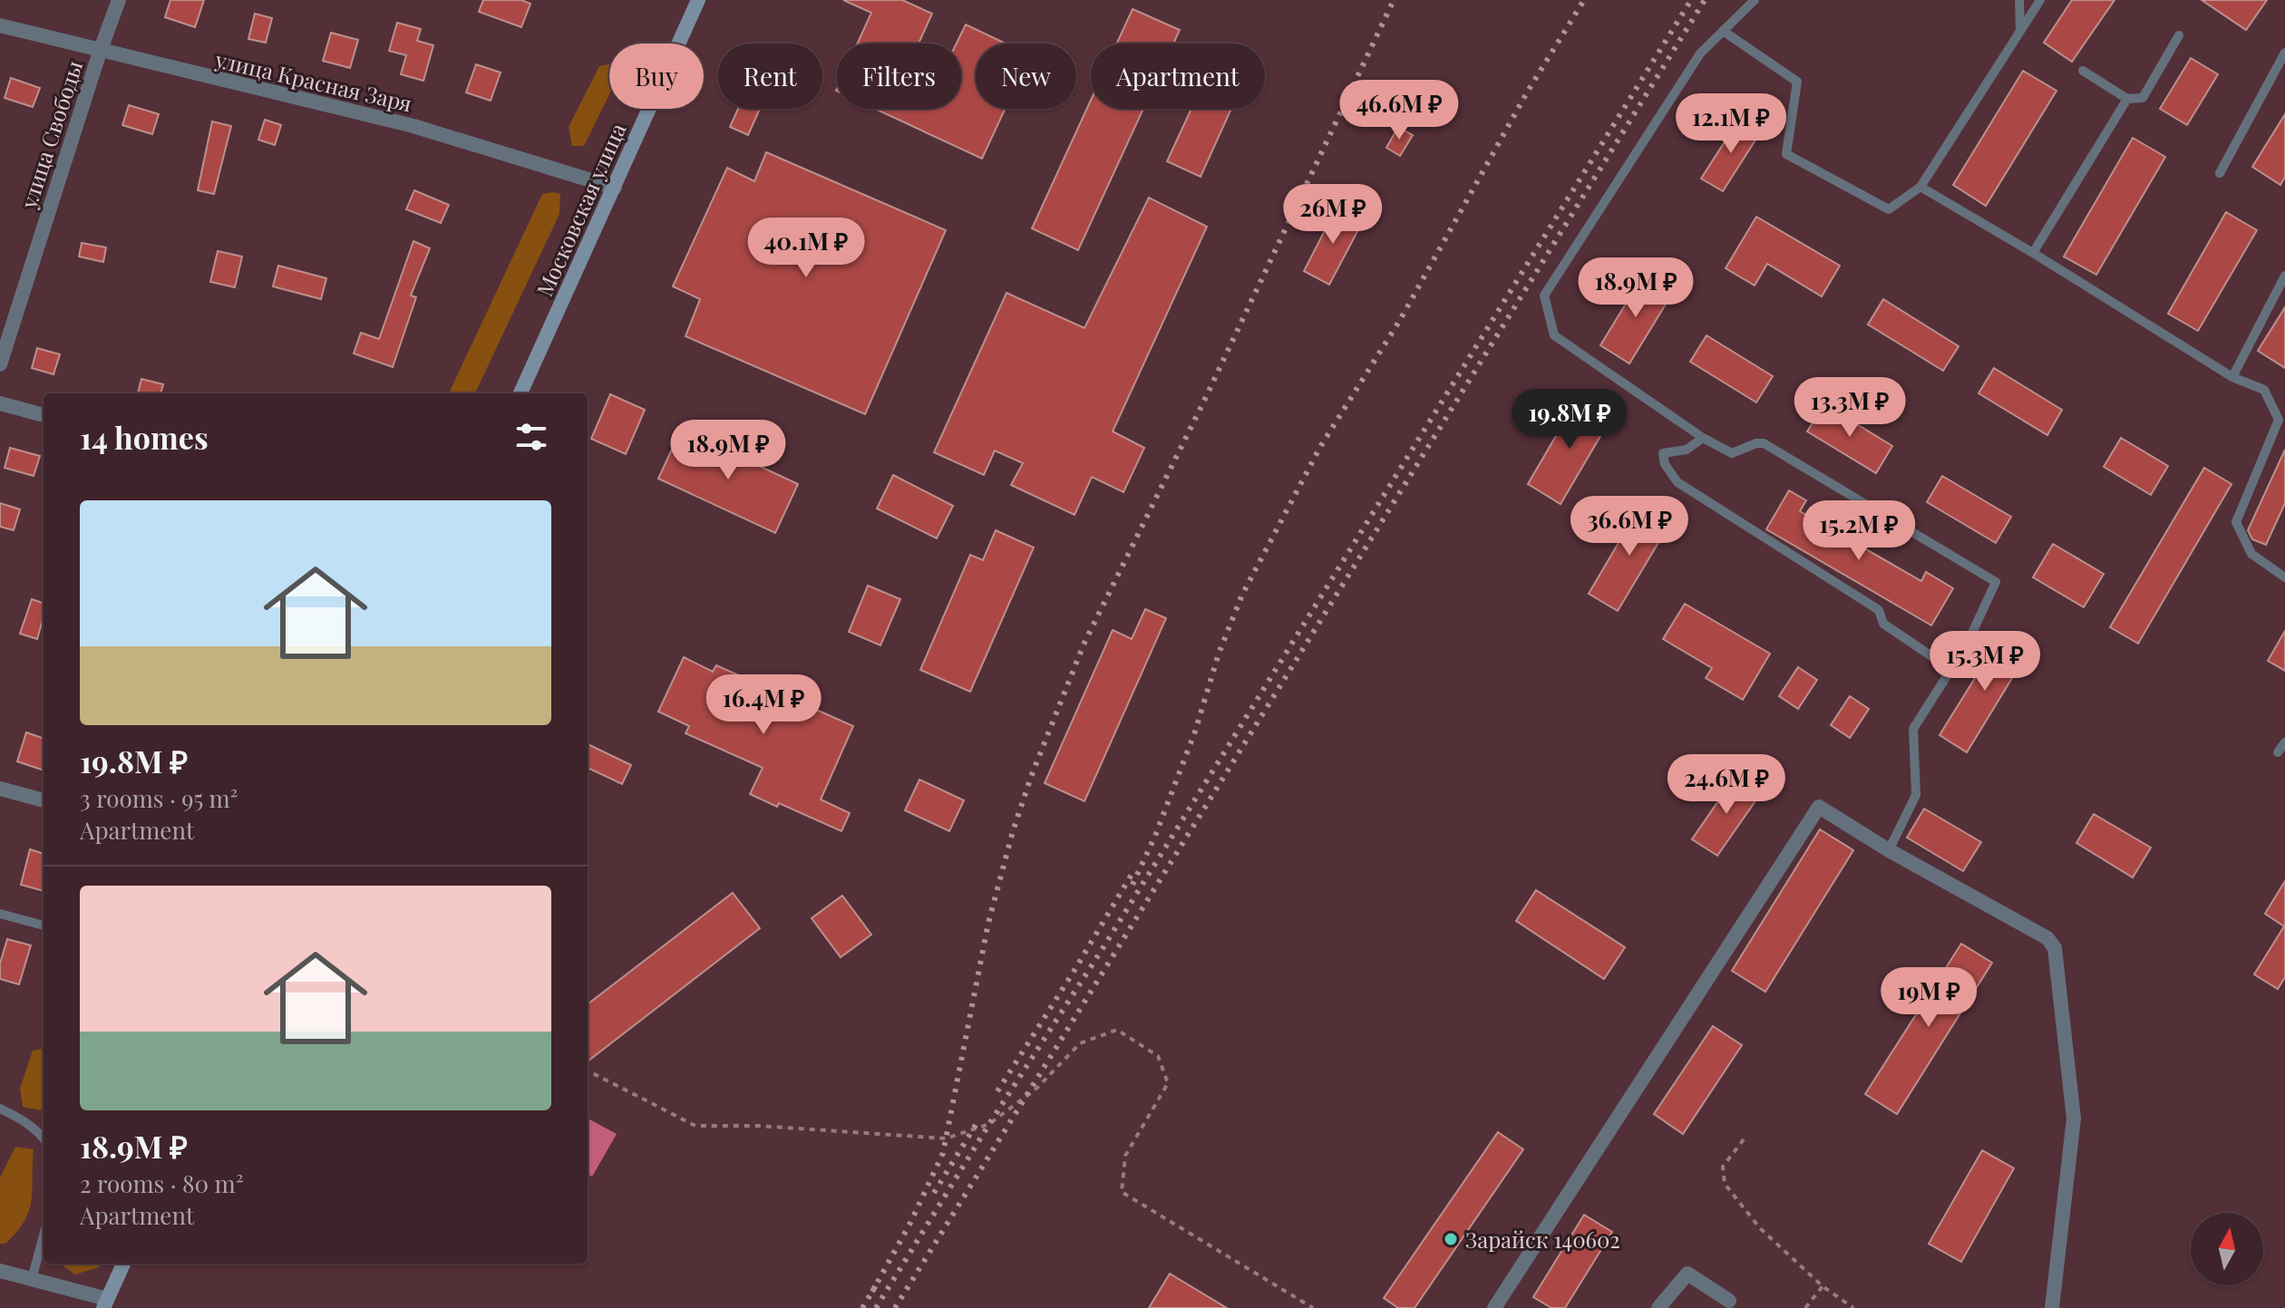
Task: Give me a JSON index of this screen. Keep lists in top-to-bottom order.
{
  "streets": {
    "main road": ["Московская улица"],
    "street": ["улица Красная Заря", "улица Свободы"]
  },
  "crossings": [
    ["улица Красная Заря", "улица Свободы"],
    ["улица Красная Заря", "Московская улица"]
  ],
  "places": ["Зарайск 140602"],
  "north": "top",
  "page": {
    "chip": [
      "Buy",
      "Rent",
      "Filters",
      "New",
      "Apartment"
    ],
    "price": [
      "46.6M ₽",
      "12.1M ₽",
      "26M ₽",
      "40.1M ₽",
      "18.9M ₽",
      "13.3M ₽",
      "19.8M ₽",
      "18.9M ₽",
      "36.6M ₽",
      "15.2M ₽",
      "15.3M ₽",
      "16.4M ₽",
      "24.6M ₽",
      "19M ₽"
    ],
    "heading": "14 homes",
    "list": [
      {
        "name": "19.8M ₽",
        "note": "3 rooms · 95 m² · Apartment"
      },
      {
        "name": "18.9M ₽",
        "note": "2 rooms · 80 m² · Apartment"
      }
    ]
  }
}
